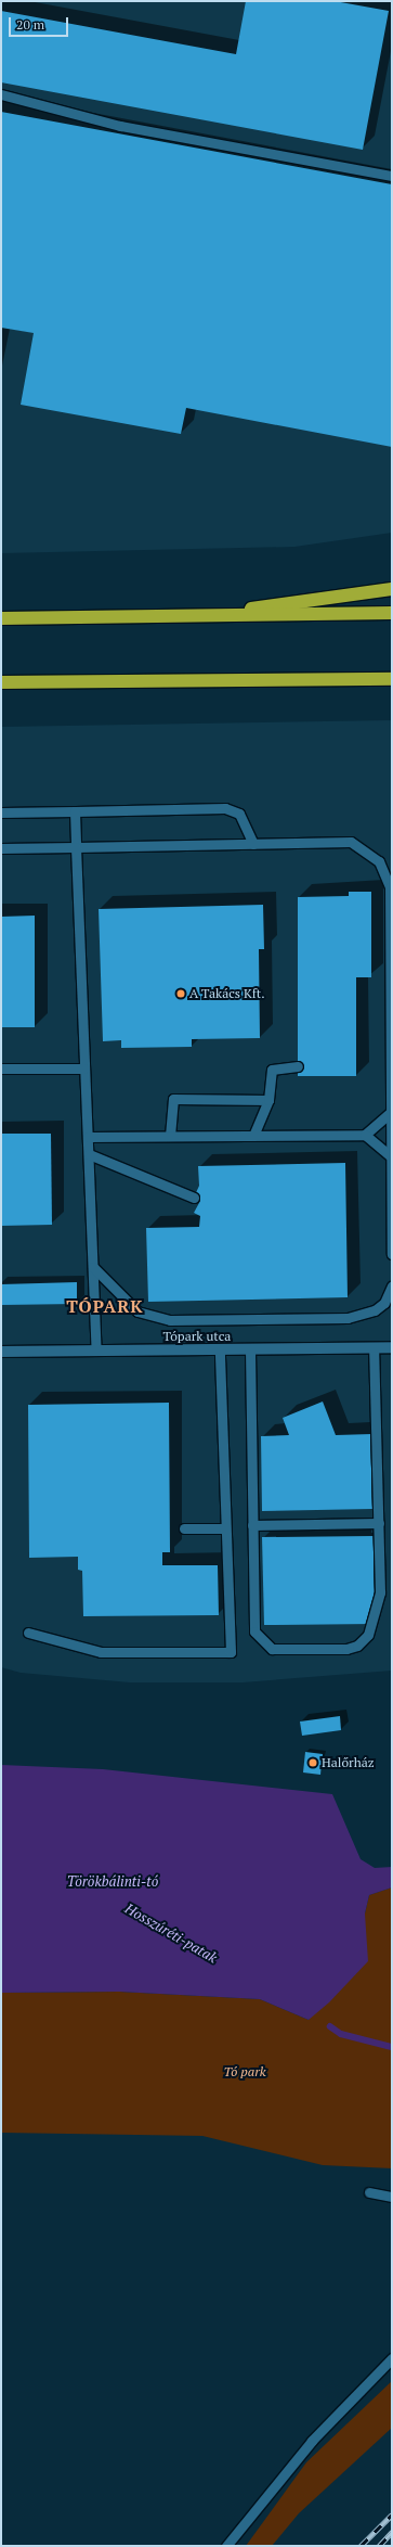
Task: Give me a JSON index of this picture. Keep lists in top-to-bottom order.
{
  "streets": {
    "street": ["Tópark utca"]
  },
  "districts": ["TÓPARK"],
  "water": ["Törökbálinti-tó", "Hosszúréti-patak"],
  "parks": ["Tó park"],
  "places": ["A Takács Kft.", "Halőrház"],
  "scale_bar": "20 m"
}
